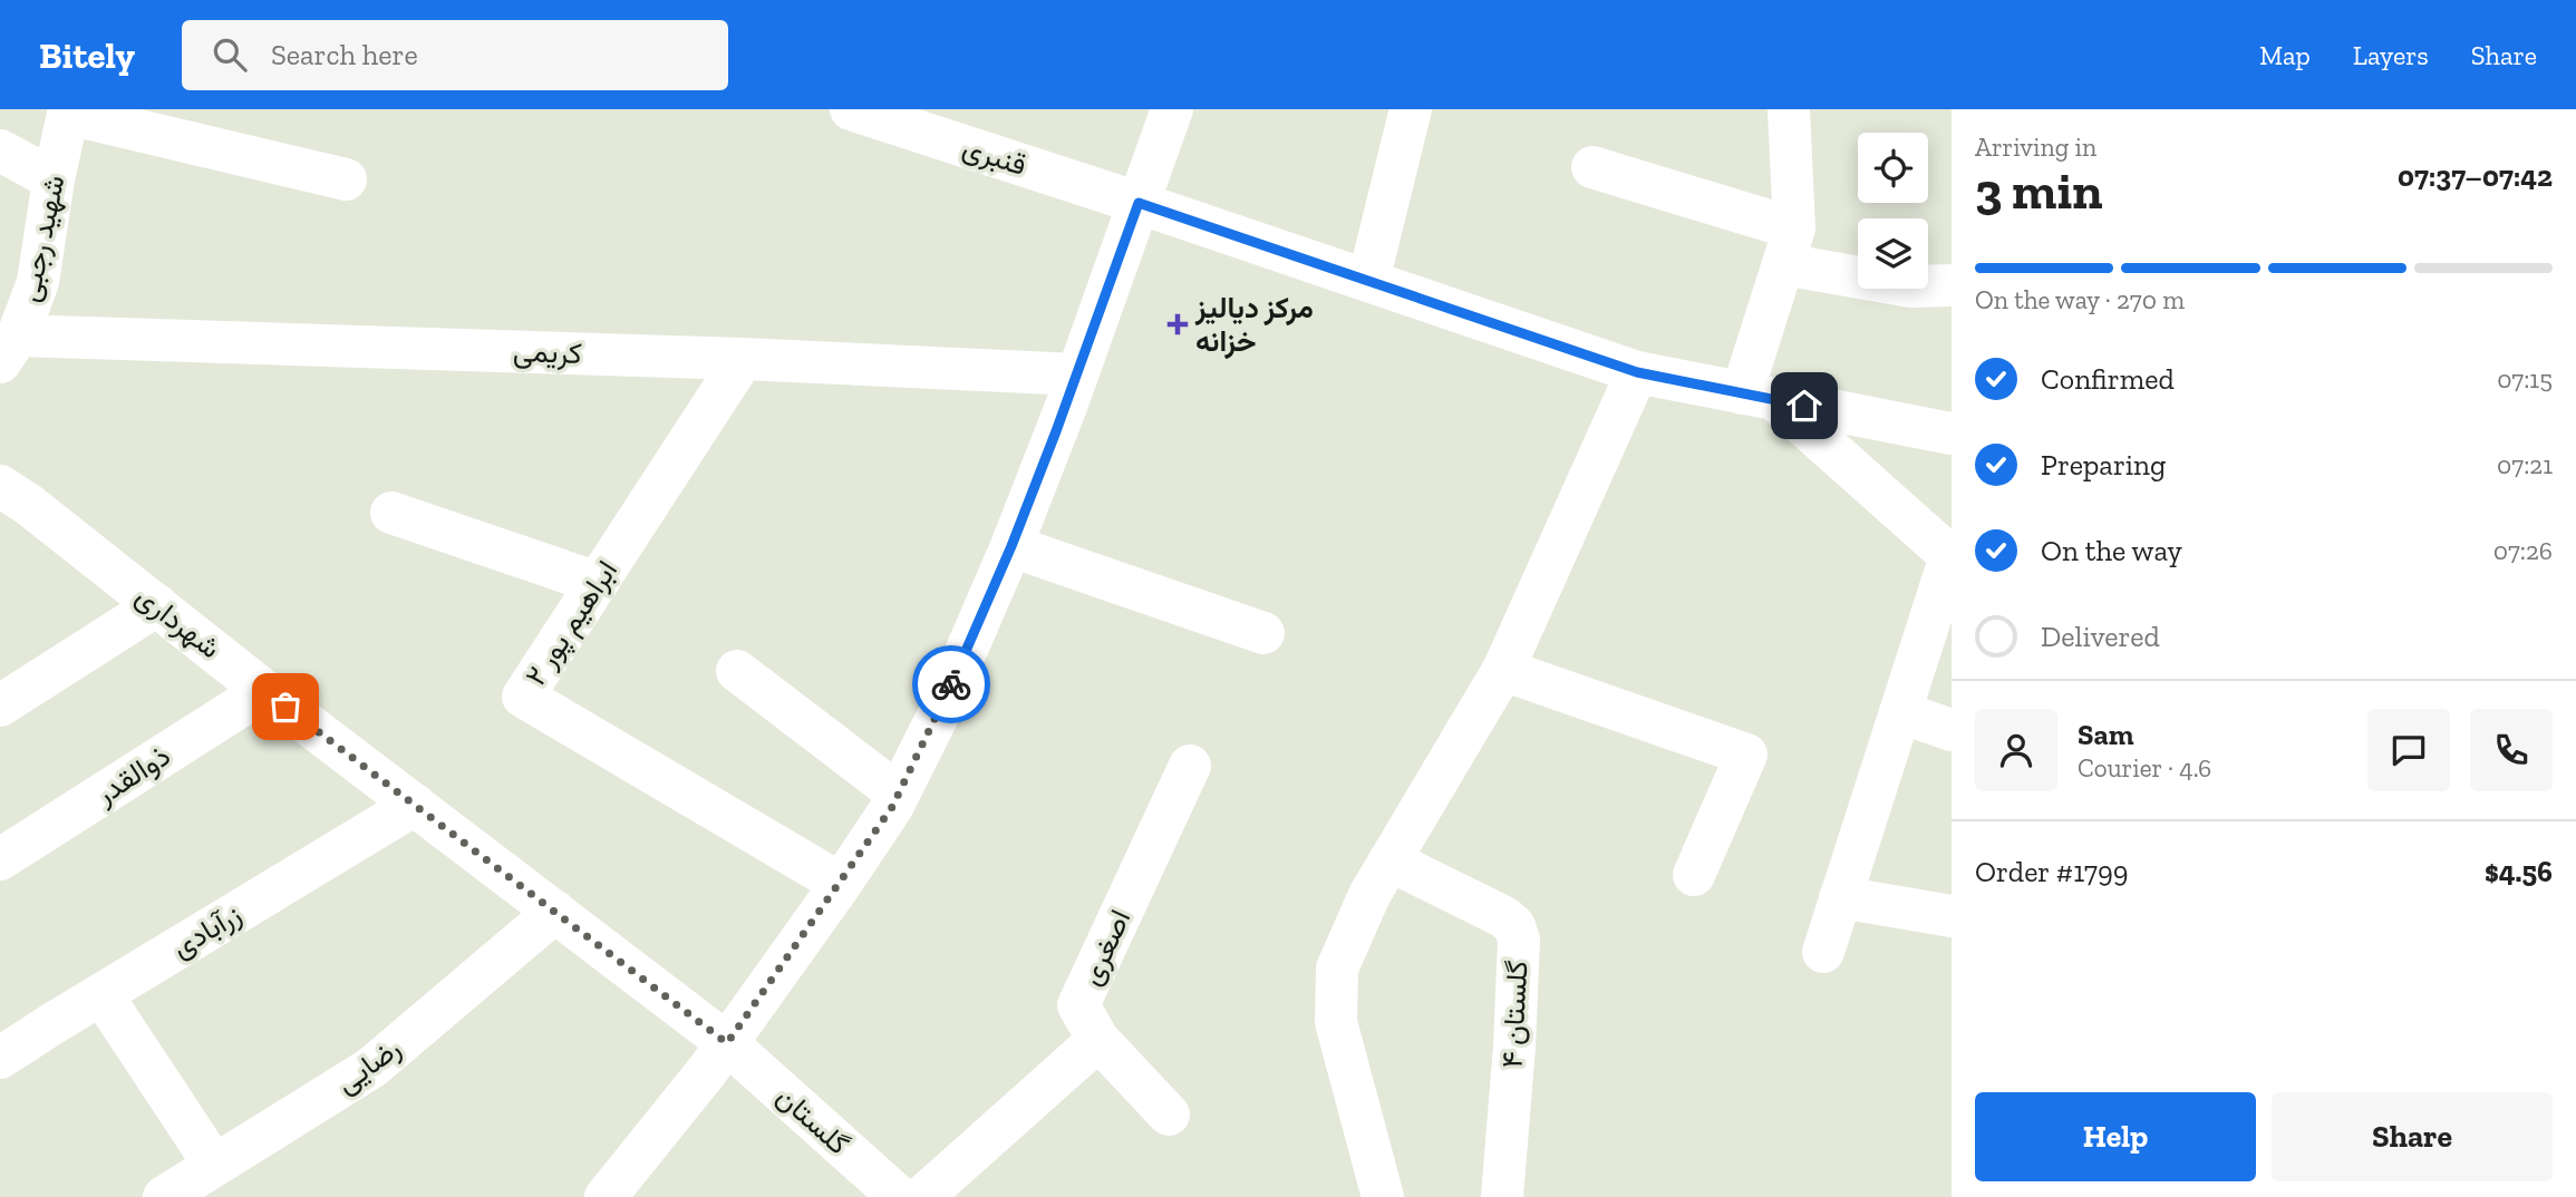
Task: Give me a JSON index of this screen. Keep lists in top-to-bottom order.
{
  "streets": {
    "street": [
      "قنبری",
      "شهید رجبی",
      "کریمی",
      "شهرداری",
      "ابراهیم پور ۲",
      "ذوالقدر",
      "زرآبادی",
      "اصغری",
      "گلستان ۴",
      "رضایی",
      "گلستان"
    ]
  },
  "crossings": [
    ["شهید رجبی", "کریمی"],
    ["کریمی", "ابراهیم پور ۲"],
    ["شهرداری", "ذوالقدر"],
    ["شهرداری", "زرآبادی"],
    ["شهرداری", "رضایی"],
    ["شهرداری", "گلستان"]
  ],
  "places": {
    "health": ["مرکز دیالیز خزانه"]
  },
  "page": {
    "header": "Bitely",
    "search": "Search here",
    "nav": ["Map", "Layers", "Share"],
    "heading": ["3 min", "Arriving in", "07:37–07:42"],
    "panel": [
      "Sam",
      "Courier · 4.6",
      "Order #1799",
      "$4.56"
    ],
    "bar": "On the way · 270 m",
    "list": [
      ["Confirmed", "07:15"],
      ["Preparing", "07:21"],
      ["On the way", "07:26"],
      "Delivered"
    ],
    "buttons": ["Help", "Share"]
  }
}
